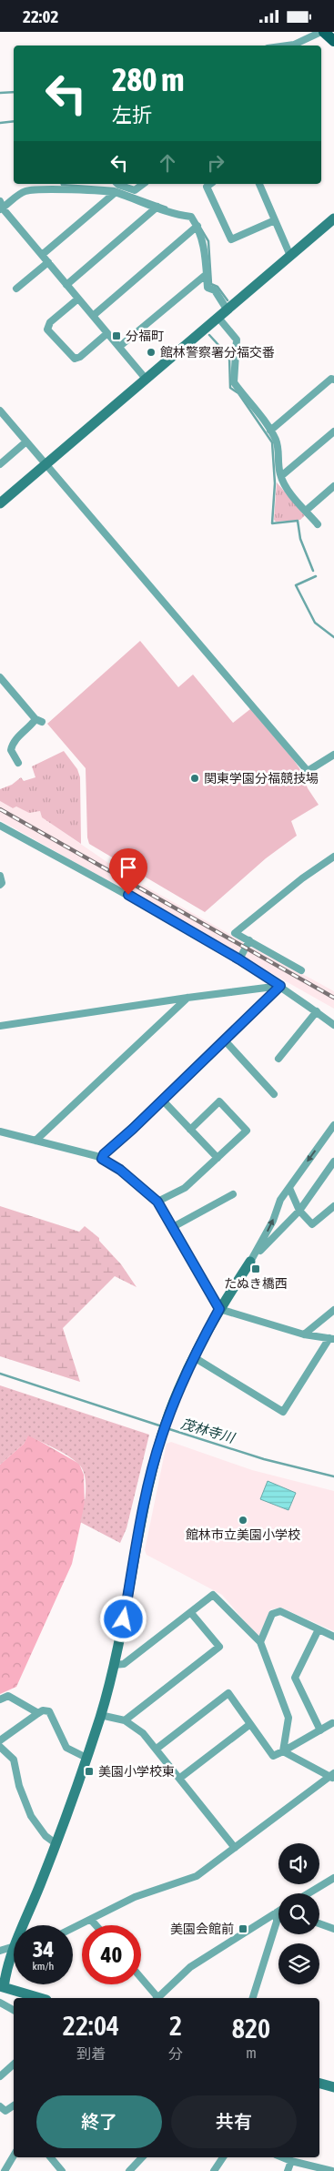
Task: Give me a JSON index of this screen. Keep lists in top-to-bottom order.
{
  "water": ["茂林寺川"],
  "places": {
    "transit": [
      "分福町",
      "たぬき橋西",
      "美園小学校東",
      "美園会館前"
    ],
    "other": ["館林警察署分福交番", "関東学園分福競技場", "館林市立美園小学校"]
  },
  "page": {
    "status": "22:02",
    "turn": ["280 m", "左折"],
    "speed": "34 km/h",
    "limit": "40",
    "eta": [
      "22:04",
      "到着",
      "2",
      "分",
      "820",
      "m"
    ],
    "buttons": ["終了", "共有"]
  }
}
